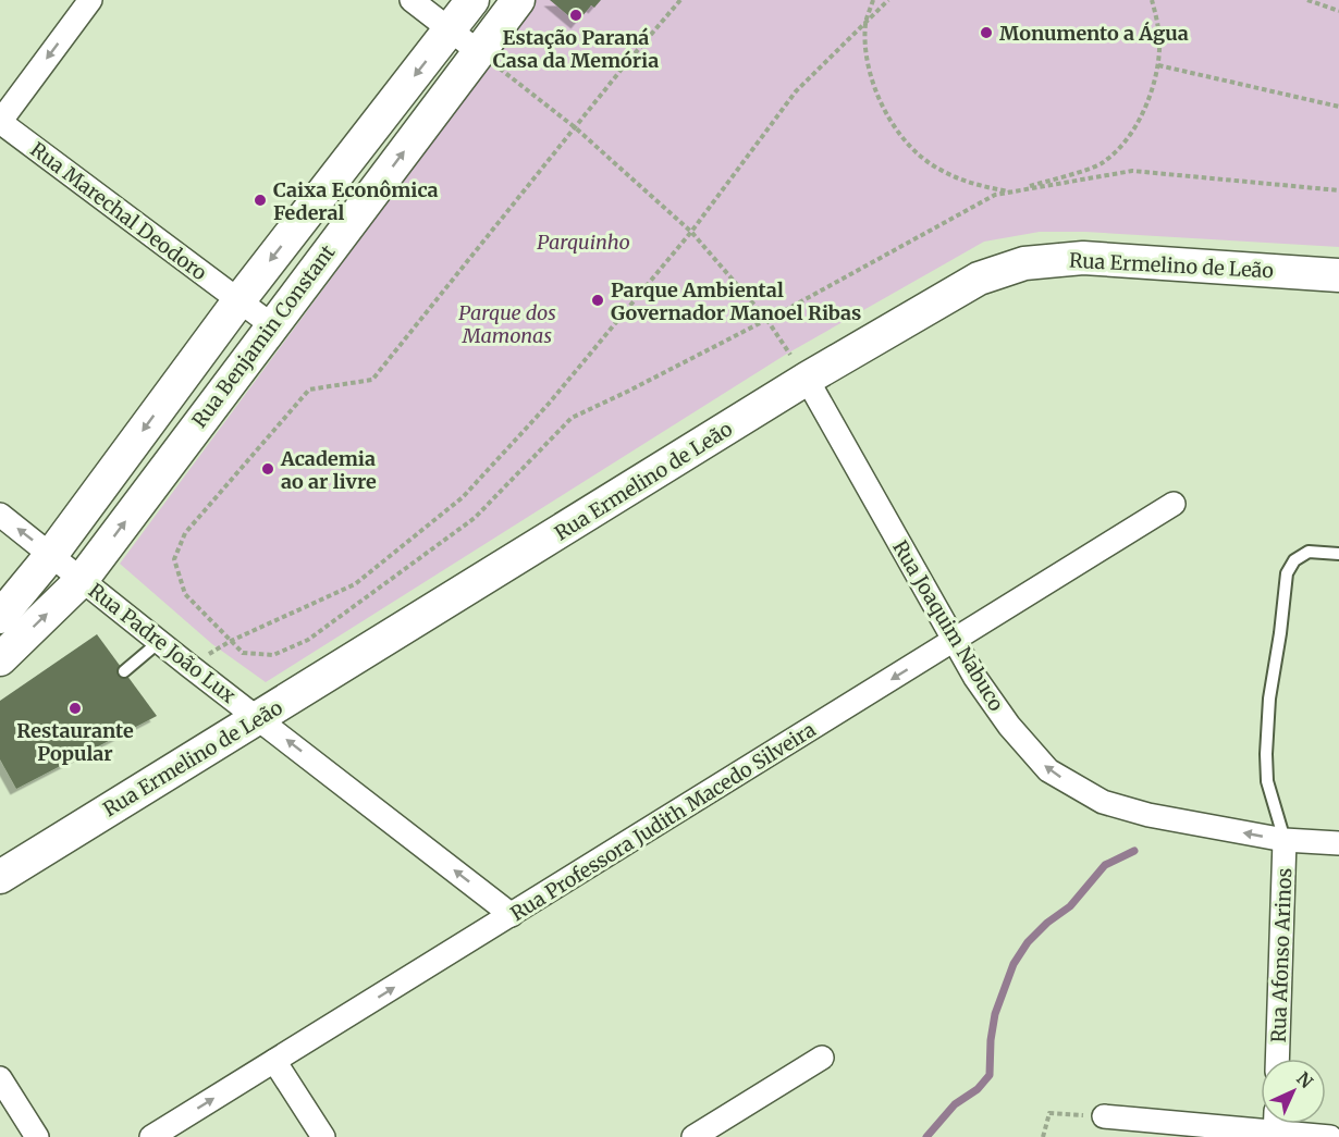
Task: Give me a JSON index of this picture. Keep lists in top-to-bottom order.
{
  "streets": {
    "main road": ["Rua Ermelino de Leão", "Rua Benjamin Constant"],
    "street": [
      "Rua Marechal Deodoro",
      "Rua Joaquim Nabuco",
      "Rua Padre João Lux",
      "Rua Professora Judith Macedo Silveira",
      "Rua Afonso Arinos"
    ]
  },
  "crossings": [
    ["Rua Marechal Deodoro", "Rua Benjamin Constant"],
    ["Rua Ermelino de Leão", "Rua Joaquim Nabuco"],
    ["Rua Ermelino de Leão", "Rua Padre João Lux"],
    ["Rua Benjamin Constant", "Rua Padre João Lux"],
    ["Rua Joaquim Nabuco", "Rua Professora Judith Macedo Silveira"],
    ["Rua Joaquim Nabuco", "Rua Afonso Arinos"],
    ["Rua Padre João Lux", "Rua Professora Judith Macedo Silveira"]
  ],
  "one_way": ["Rua Joaquim Nabuco", "Rua Padre João Lux"],
  "parks": ["Parquinho", "Parque dos Mamonas"],
  "places": [
    "Estação Paraná Casa da Memória",
    "Monumento a Água",
    "Caixa Econômica Federal",
    "Parque Ambiental Governador Manoel Ribas",
    "Academia ao ar livre",
    "Restaurante Popular"
  ],
  "north": "top right"
}
